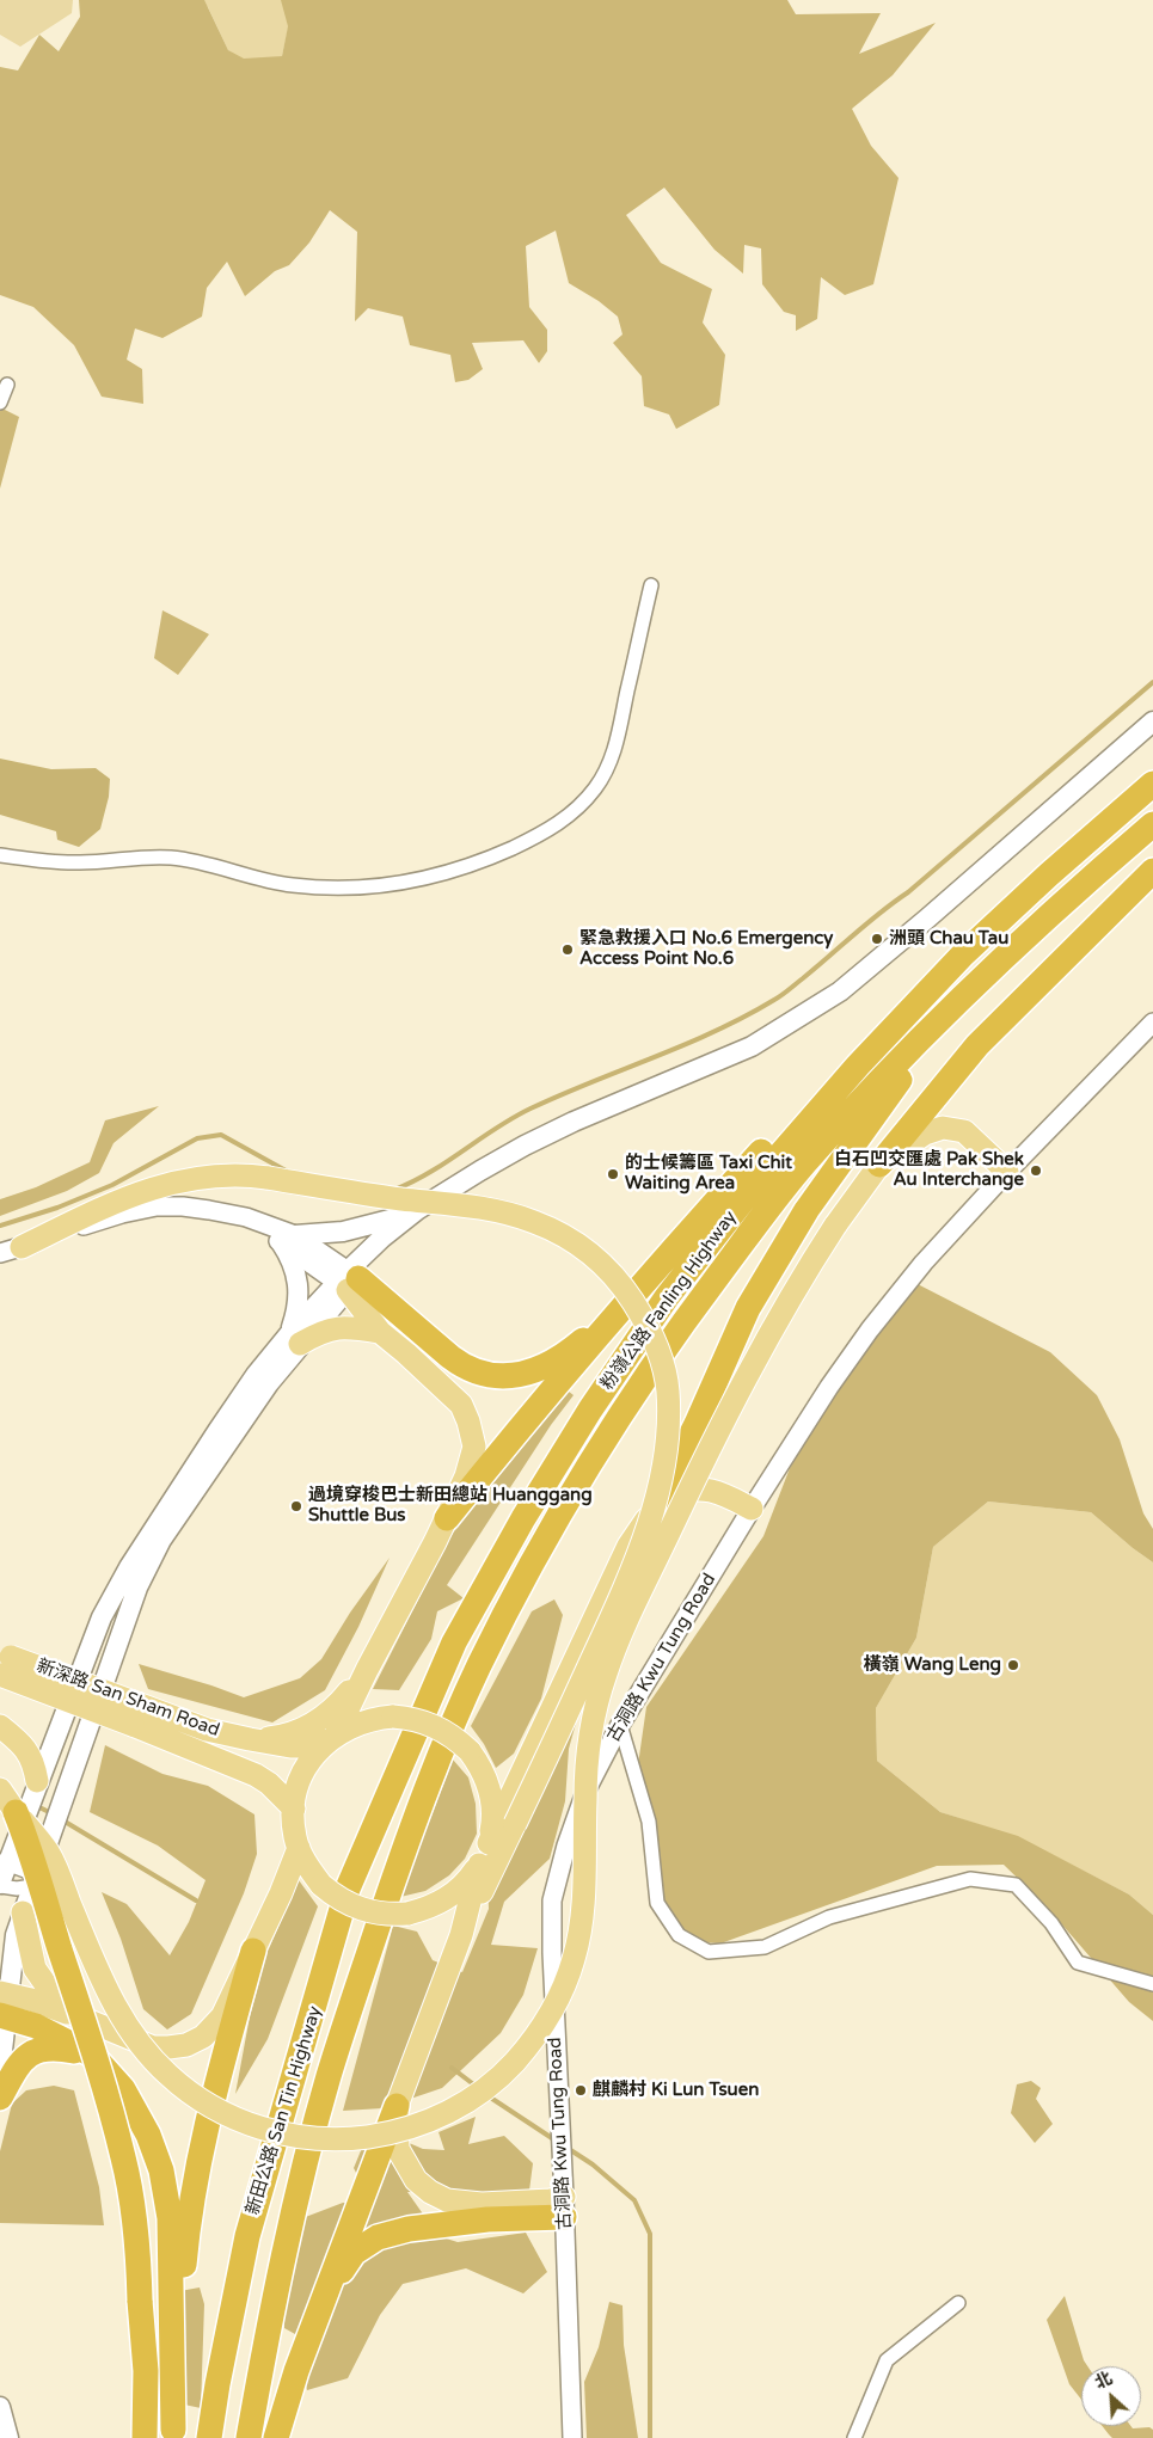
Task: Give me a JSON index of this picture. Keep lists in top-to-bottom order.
{
  "streets": {
    "highway": ["粉嶺公路 Fanling Highway", "新田公路 San Tin Highway"],
    "main road": ["新深路 San Sham Road"],
    "street": ["古洞路 Kwu Tung Road"]
  },
  "crossings": [
    ["粉嶺公路 Fanling Highway", "新田公路 San Tin Highway"]
  ],
  "places": [
    "洲頭 Chau Tau",
    "緊急救援入口 No.6 Emergency Access Point No.6",
    "白石凹交匯處 Pak Shek Au Interchange",
    "的士候籌區 Taxi Chit Waiting Area",
    "過境穿梭巴士新田總站 Huanggang Shuttle Bus",
    "橫嶺 Wang Leng",
    "麒麟村 Ki Lun Tsuen"
  ],
  "north": "top left"
}
